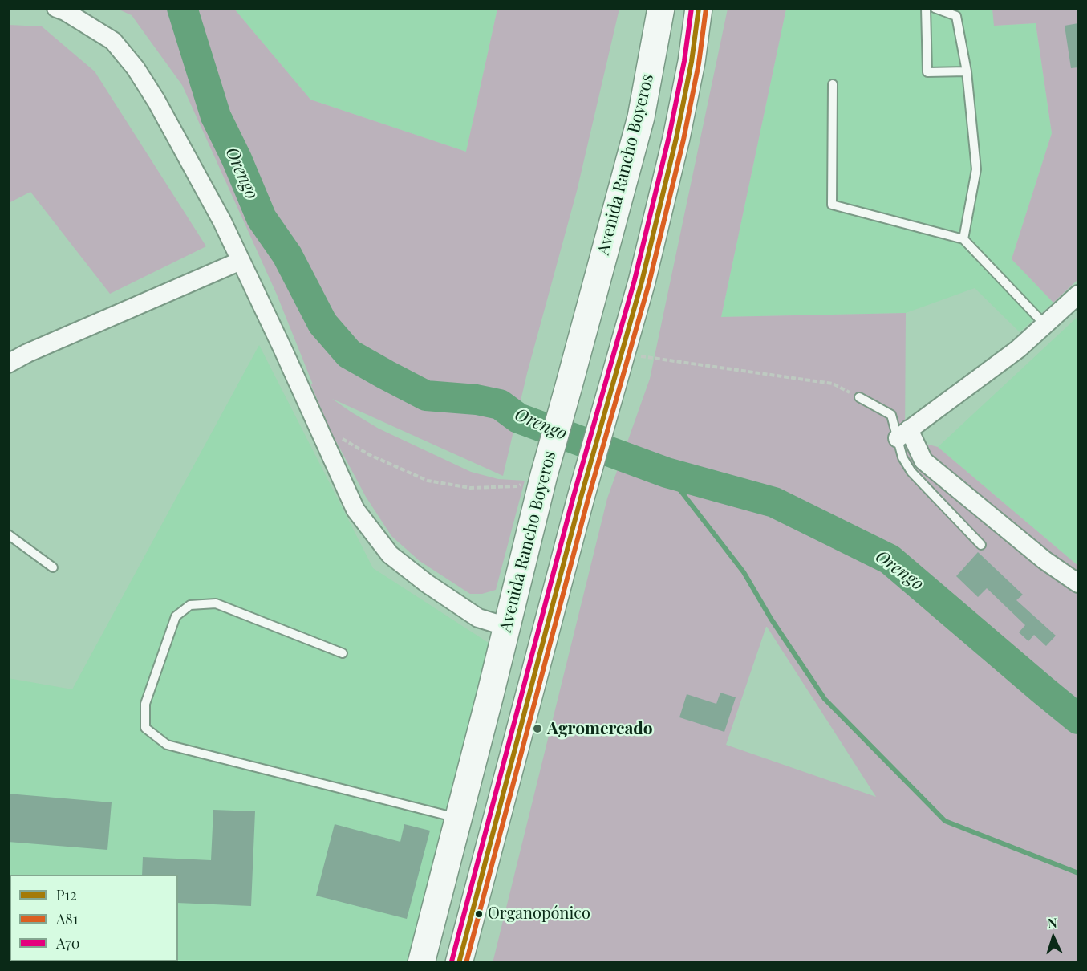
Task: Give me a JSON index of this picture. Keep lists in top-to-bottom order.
{
  "streets": {
    "highway": ["Avenida Rancho Boyeros"]
  },
  "water": ["Orengo"],
  "places": ["Agromercado", "Organopónico"],
  "lines": ["transit line P12", "transit line A70", "transit line A81"],
  "legend": ["P12", "A81", "A70"],
  "north": "top"
}
